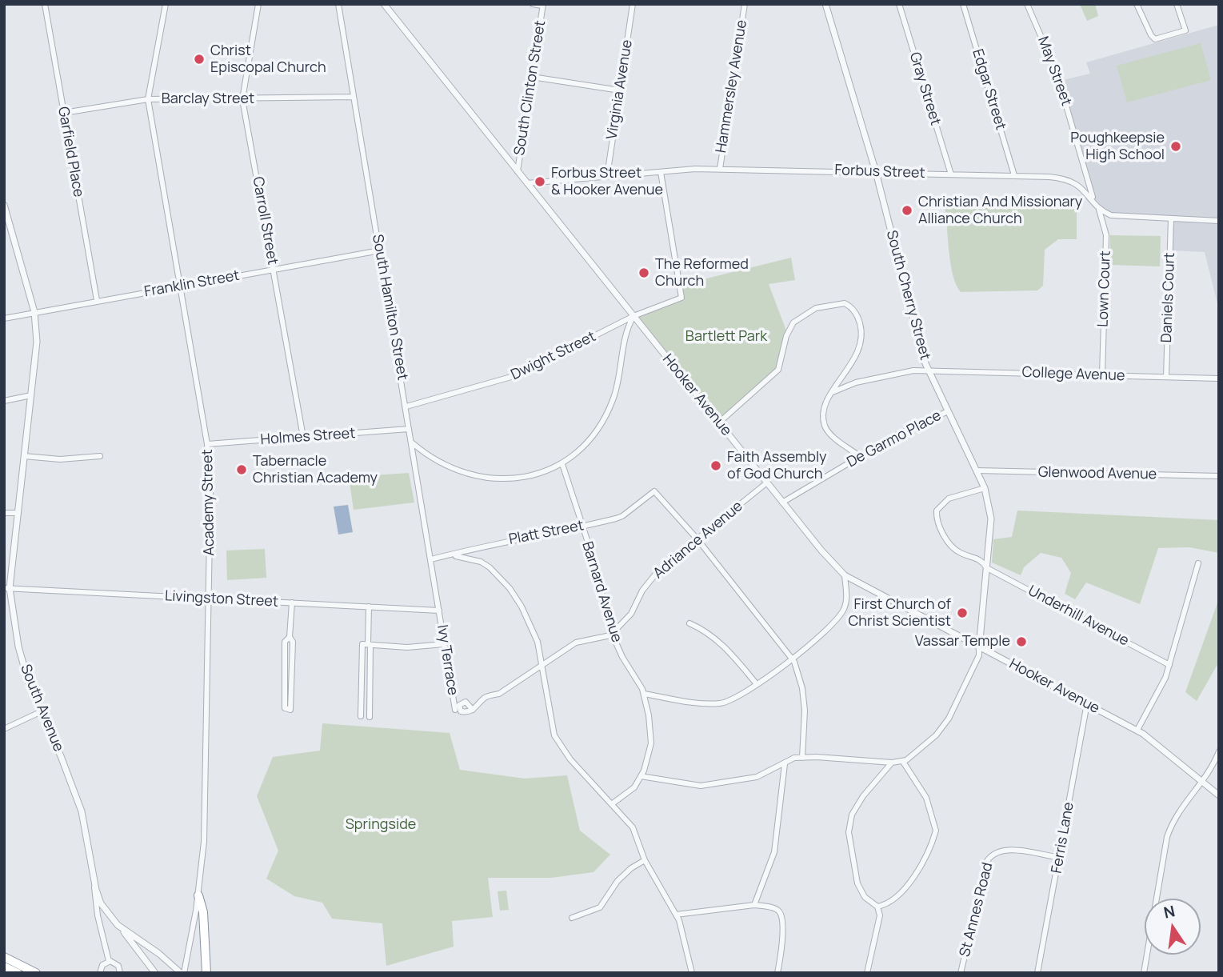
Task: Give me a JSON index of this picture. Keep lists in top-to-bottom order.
{
  "streets": {
    "street": [
      "May Street",
      "Hammersley Avenue",
      "South Clinton Street",
      "Gray Street",
      "Virginia Avenue",
      "Edgar Street",
      "Barclay Street",
      "Garfield Place",
      "Forbus Street",
      "Carroll Street",
      "Franklin Street",
      "Lown Court",
      "South Cherry Street",
      "Daniels Court",
      "South Hamilton Street",
      "Dwight Street",
      "College Avenue",
      "Hooker Avenue",
      "Holmes Street",
      "De Garmo Place",
      "Glenwood Avenue",
      "Academy Street",
      "Platt Street",
      "Adriance Avenue",
      "Barnard Avenue",
      "Livingston Street",
      "Underhill Avenue",
      "Ivy Terrace",
      "South Avenue",
      "Ferris Lane",
      "St Annes Road"
    ]
  },
  "crossings": [
    ["May Street", "Forbus Street"],
    ["May Street", "Lown Court"],
    ["Hammersley Avenue", "Forbus Street"],
    ["South Clinton Street", "Hooker Avenue"],
    ["Gray Street", "Forbus Street"],
    ["Virginia Avenue", "Forbus Street"],
    ["Edgar Street", "Forbus Street"],
    ["Barclay Street", "Garfield Place"],
    ["Barclay Street", "Carroll Street"],
    ["Barclay Street", "South Hamilton Street"],
    ["Barclay Street", "Academy Street"],
    ["Garfield Place", "Franklin Street"],
    ["Forbus Street", "Lown Court"],
    ["Forbus Street", "South Cherry Street"],
    ["Forbus Street", "Daniels Court"],
    ["Forbus Street", "Dwight Street"],
    ["Forbus Street", "Hooker Avenue"],
    ["Carroll Street", "Franklin Street"],
    ["Carroll Street", "Holmes Street"],
    ["Franklin Street", "South Hamilton Street"],
    ["Franklin Street", "Academy Street"],
    ["Franklin Street", "South Avenue"],
    ["Lown Court", "College Avenue"],
    ["South Cherry Street", "College Avenue"],
    ["South Cherry Street", "Hooker Avenue"],
    ["South Cherry Street", "De Garmo Place"],
    ["South Cherry Street", "Glenwood Avenue"],
    ["South Cherry Street", "Underhill Avenue"],
    ["Daniels Court", "College Avenue"],
    ["South Hamilton Street", "Dwight Street"],
    ["South Hamilton Street", "Holmes Street"],
    ["South Hamilton Street", "Platt Street"],
    ["South Hamilton Street", "Livingston Street"],
    ["South Hamilton Street", "Ivy Terrace"],
    ["Dwight Street", "Hooker Avenue"],
    ["Hooker Avenue", "De Garmo Place"],
    ["Hooker Avenue", "Adriance Avenue"],
    ["Hooker Avenue", "Ferris Lane"],
    ["Holmes Street", "Academy Street"],
    ["Academy Street", "Livingston Street"],
    ["Academy Street", "South Avenue"],
    ["Platt Street", "Adriance Avenue"],
    ["Platt Street", "Barnard Avenue"],
    ["Adriance Avenue", "Barnard Avenue"],
    ["Livingston Street", "Ivy Terrace"],
    ["Livingston Street", "South Avenue"],
    ["Ferris Lane", "St Annes Road"]
  ],
  "parks": ["Bartlett Park", "Springside"],
  "places": [
    "Christ Episcopal Church",
    "Poughkeepsie High School",
    "Forbus Street & Hooker Avenue",
    "Christian And Missionary Alliance Church",
    "The Reformed Church",
    "Faith Assembly of God Church",
    "Tabernacle Christian Academy",
    "First Church of Christ Scientist",
    "Vassar Temple"
  ],
  "north": "top"
}
